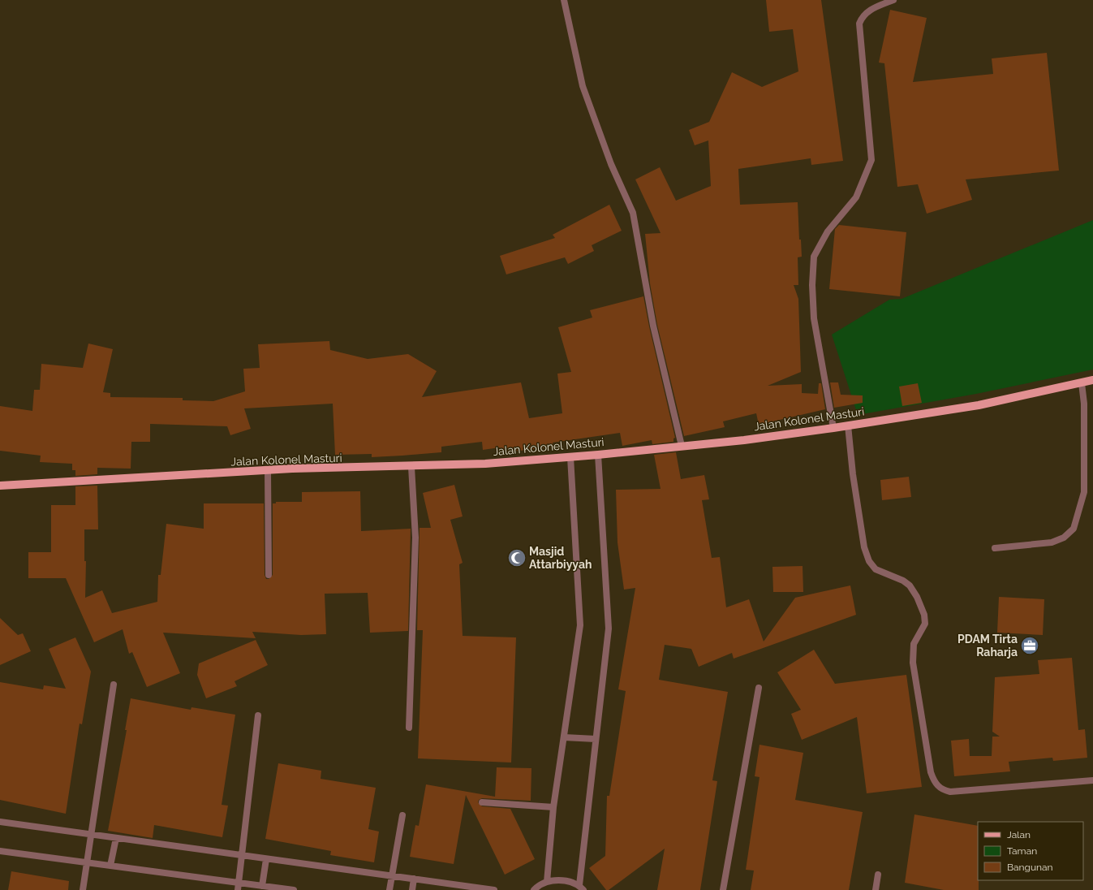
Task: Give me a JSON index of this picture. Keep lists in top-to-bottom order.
{
  "streets": {
    "main road": ["Jalan Kolonel Masturi"]
  },
  "places": {
    "mosque": ["Masjid Attarbiyyah"],
    "office": ["PDAM Tirta Raharja"]
  },
  "legend": ["Jalan", "Taman", "Bangunan"]
}
